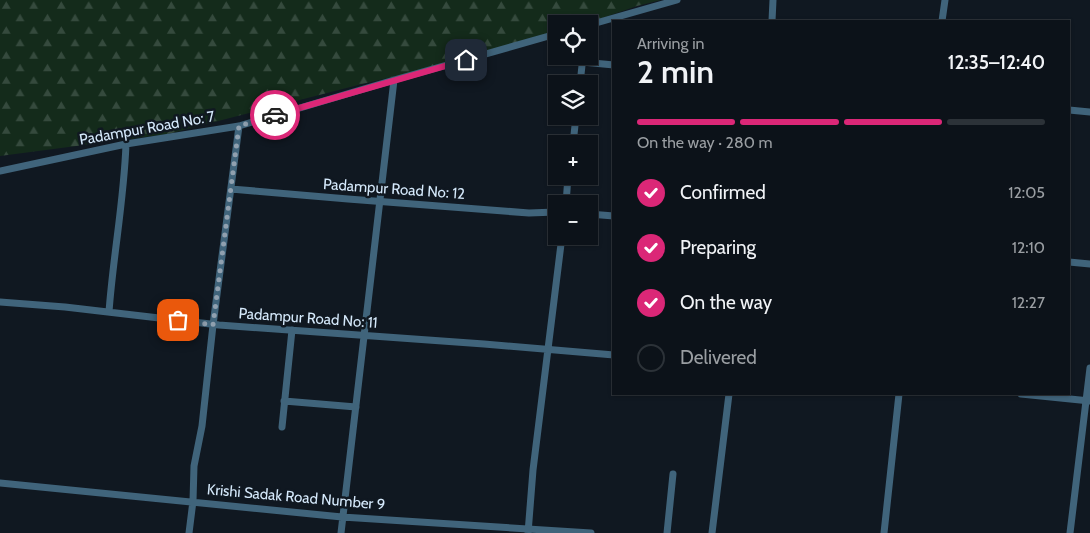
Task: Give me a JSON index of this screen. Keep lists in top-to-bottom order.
{
  "streets": {
    "street": [
      "Padampur Road No: 7",
      "Padampur Road No: 12",
      "Padampur Road No: 11",
      "Krishi Sadak Road Number 9"
    ]
  },
  "page": {
    "map_buttons": ["+", "−"],
    "heading": ["2 min", "Arriving in", "12:35–12:40"],
    "bar": "On the way · 280 m",
    "list": [
      ["Confirmed", "12:05"],
      ["Preparing", "12:10"],
      ["On the way", "12:27"],
      "Delivered"
    ]
  }
}
